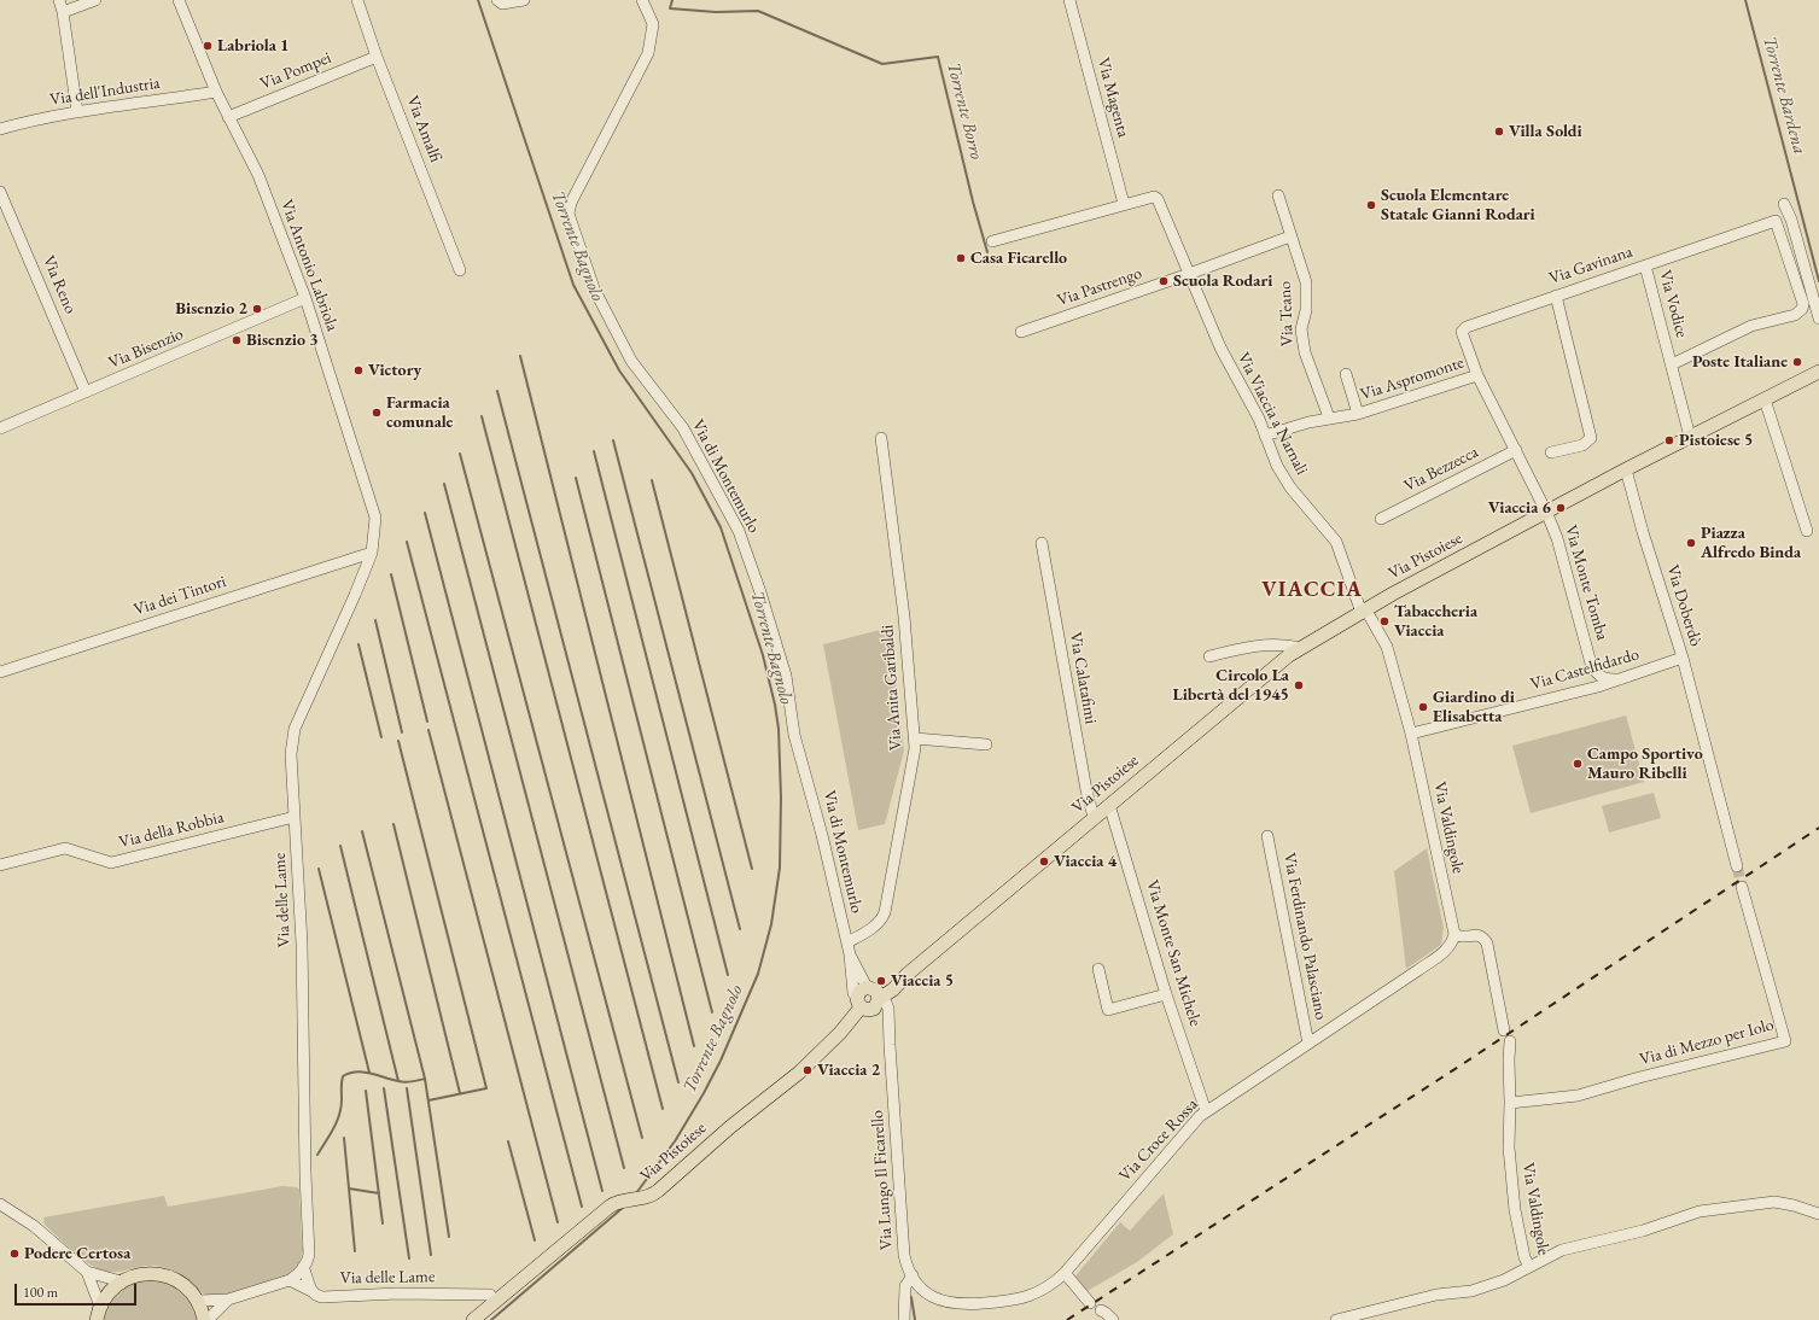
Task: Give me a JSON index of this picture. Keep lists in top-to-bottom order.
{
  "streets": {
    "main road": ["Via Pistoiese"],
    "street": [
      "Via Pompei",
      "Via dell'Industria",
      "Via Magenta",
      "Via Amalfi",
      "Via Antonio Labriola",
      "Via Gavinana",
      "Via Reno",
      "Via Pastrengo",
      "Via Vodice",
      "Via Teano",
      "Via Bisenzio",
      "Via Aspromonte",
      "Via Viaccia a Narnali",
      "Via Bezzecca",
      "Via di Montemurlo",
      "Via Monte Tomba",
      "Via dei Tintori",
      "Via Doberdò",
      "Via Castelfidardo",
      "Via Calatafimi",
      "Via Anita Garibaldi",
      "Via Valdingole",
      "Via della Robbia",
      "Via delle Lame",
      "Via Ferdinando Palasciano",
      "Via Monte San Michele",
      "Via di Mezzo per Iolo",
      "Via Croce Rossa",
      "Via Lungo Il Ficarello"
    ]
  },
  "crossings": [
    ["Via Pompei", "Via Amalfi"],
    ["Via Pompei", "Via Antonio Labriola"],
    ["Via dell'Industria", "Via Antonio Labriola"],
    ["Via Magenta", "Via Viaccia a Narnali"],
    ["Via Antonio Labriola", "Via Bisenzio"],
    ["Via Antonio Labriola", "Via dei Tintori"],
    ["Via Antonio Labriola", "Via delle Lame"],
    ["Via Gavinana", "Via Vodice"],
    ["Via Gavinana", "Via Aspromonte"],
    ["Via Reno", "Via Bisenzio"],
    ["Via Pastrengo", "Via Viaccia a Narnali"],
    ["Via Vodice", "Via Pistoiese"],
    ["Via Teano", "Via Aspromonte"],
    ["Via Aspromonte", "Via Viaccia a Narnali"],
    ["Via Aspromonte", "Via Bezzecca"],
    ["Via Aspromonte", "Via Pistoiese"],
    ["Via Aspromonte", "Via Monte Tomba"],
    ["Via Viaccia a Narnali", "Via Pistoiese"],
    ["Via Viaccia a Narnali", "Via Valdingole"],
    ["Via di Montemurlo", "Via Pistoiese"],
    ["Via di Montemurlo", "Via Anita Garibaldi"],
    ["Via di Montemurlo", "Via Lungo Il Ficarello"],
    ["Via Pistoiese", "Via Monte Tomba"],
    ["Via Pistoiese", "Via Doberdò"],
    ["Via Pistoiese", "Via Calatafimi"],
    ["Via Pistoiese", "Via Valdingole"],
    ["Via Pistoiese", "Via Monte San Michele"],
    ["Via Pistoiese", "Via Lungo Il Ficarello"],
    ["Via Monte Tomba", "Via Castelfidardo"],
    ["Via dei Tintori", "Via delle Lame"],
    ["Via Doberdò", "Via Castelfidardo"],
    ["Via Castelfidardo", "Via Valdingole"],
    ["Via Valdingole", "Via di Mezzo per Iolo"],
    ["Via Valdingole", "Via Croce Rossa"],
    ["Via della Robbia", "Via delle Lame"],
    ["Via Ferdinando Palasciano", "Via Croce Rossa"],
    ["Via Monte San Michele", "Via Croce Rossa"],
    ["Via Croce Rossa", "Via Lungo Il Ficarello"]
  ],
  "districts": ["VIACCIA"],
  "water": ["Torrente Bardena", "Torrente Borro", "Torrente Bagnolo"],
  "places": [
    "Labriola 1",
    "Villa Soldi",
    "Scuola Elementare Statale Gianni Rodari",
    "Casa Ficarello",
    "Scuola Rodari",
    "Bisenzio 2",
    "Bisenzio 3",
    "Poste Italiane",
    "Victory",
    "Farmacia comunale",
    "Pistoiese 5",
    "Viaccia 6",
    "Piazza Alfredo Binda",
    "Tabaccheria Viaccia",
    "Circolo La Libertà del 1945",
    "Giardino di Elisabetta",
    "Campo Sportivo Mauro Ribelli",
    "Viaccia 4",
    "Viaccia 5",
    "Viaccia 2",
    "Podere Certosa"
  ],
  "scale_bar": "100 m"
}
